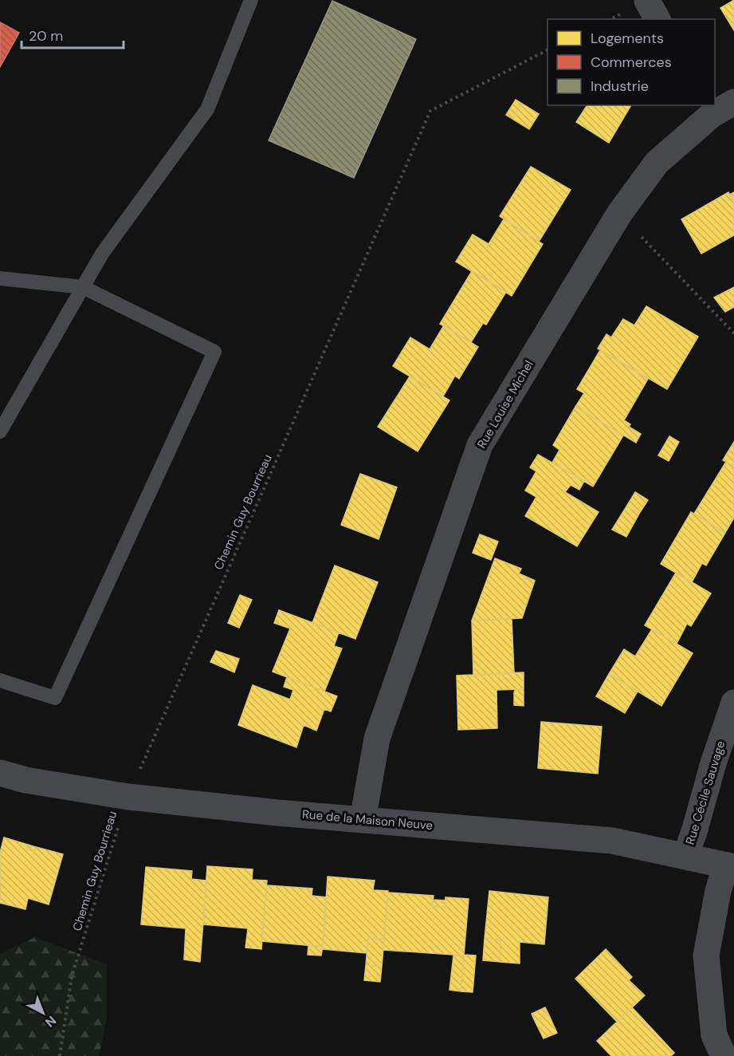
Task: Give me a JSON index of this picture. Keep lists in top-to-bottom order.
{
  "streets": {
    "street": ["Rue Louise Michel", "Rue Cécile Sauvage", "Rue de la Maison Neuve"],
    "path": ["Chemin Guy Bourrieau"]
  },
  "crossings": [
    ["Rue Louise Michel", "Rue de la Maison Neuve"],
    ["Chemin Guy Bourrieau", "Rue de la Maison Neuve"],
    ["Rue Cécile Sauvage", "Rue de la Maison Neuve"]
  ],
  "legend": ["Logements", "Commerces", "Industrie"],
  "scale_bar": "20 m",
  "north": "bottom right"
}
